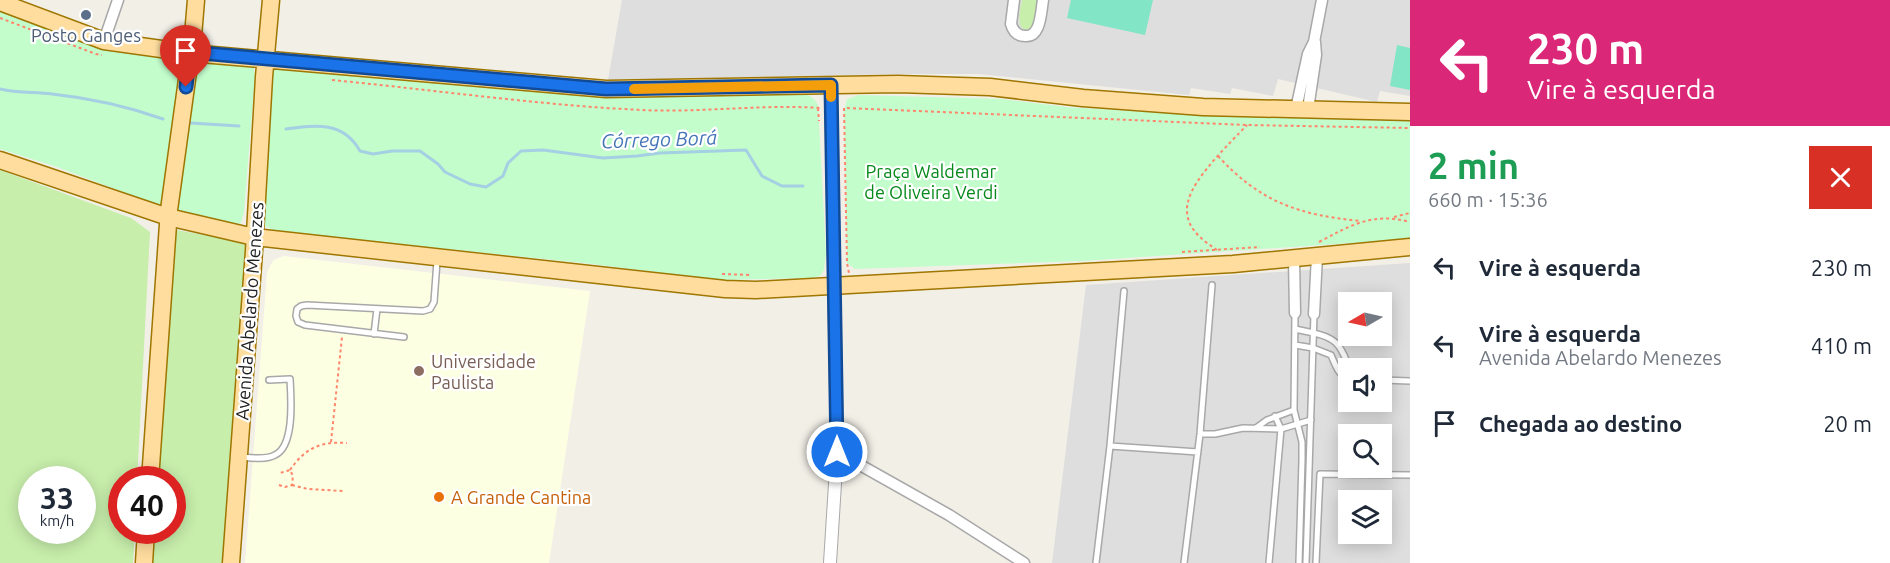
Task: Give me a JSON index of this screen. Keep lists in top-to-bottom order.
{
  "streets": {
    "main road": ["Avenida Abelardo Menezes"]
  },
  "water": ["Córrego Borá"],
  "parks": ["Praça Waldemar de Oliveira Verdi"],
  "places": ["Posto Ganges", "Universidade Paulista", "A Grande Cantina"],
  "north": "left",
  "page": {
    "turn": ["230 m", "Vire à esquerda"],
    "heading": ["2 min", "660 m · 15:36"],
    "list": [
      {
        "name": "Vire à esquerda",
        "value": "230 m"
      },
      {
        "name": "Vire à esquerda",
        "note": "Avenida Abelardo Menezes",
        "value": "410 m"
      },
      {
        "name": "Chegada ao destino",
        "value": "20 m"
      }
    ],
    "speed": "33 km/h",
    "limit": "40"
  }
}
